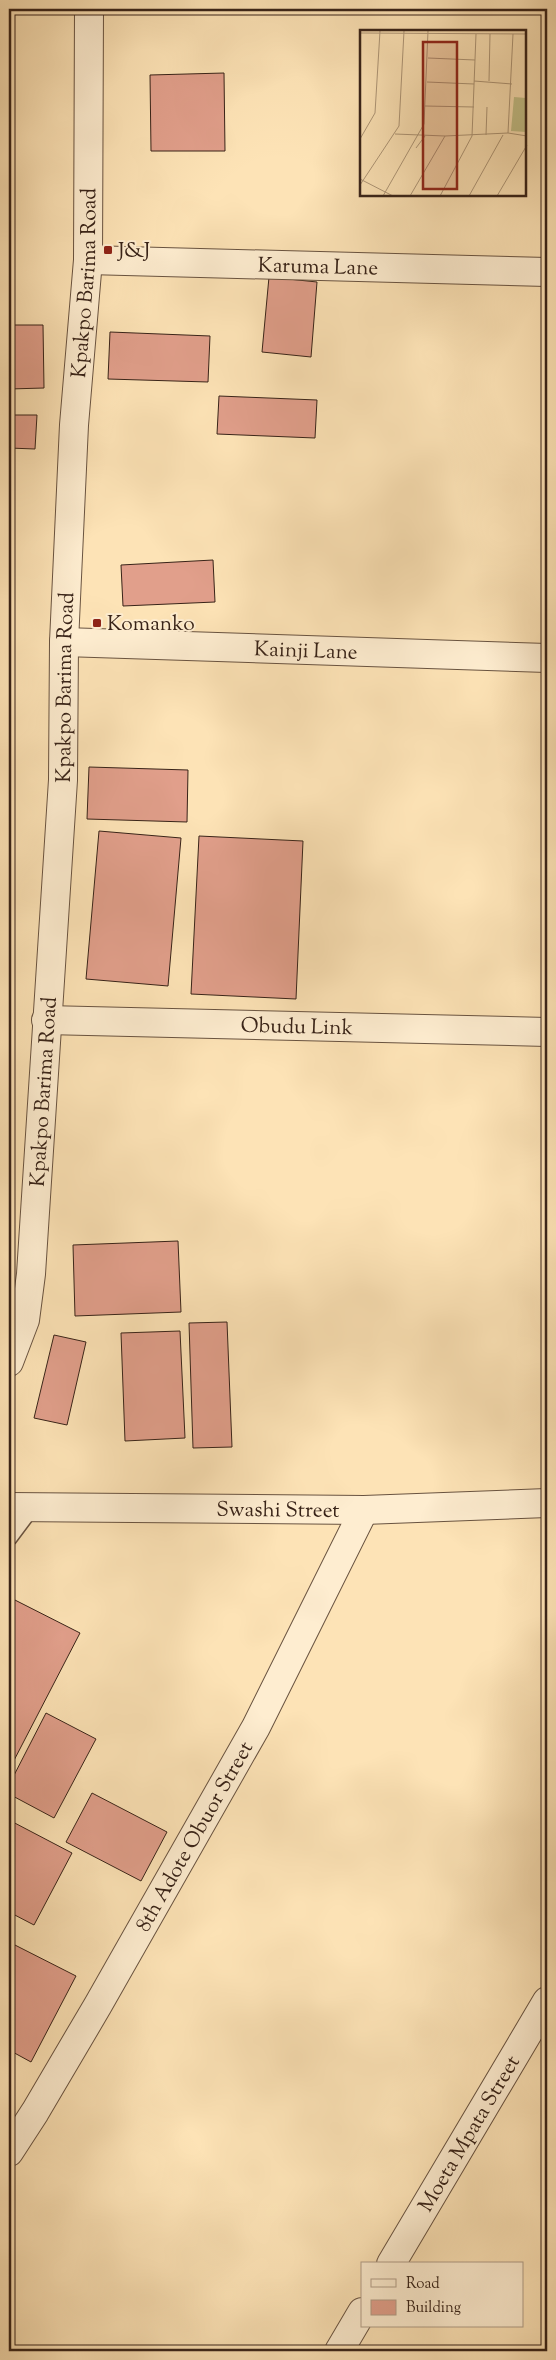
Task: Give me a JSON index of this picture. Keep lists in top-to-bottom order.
{
  "streets": {
    "street": [
      "Karuma Lane",
      "Kpakpo Barima Road",
      "Kainji Lane",
      "Obudu Link",
      "Swashi Street",
      "8th Adote Obuor Street",
      "Moeta Mpata Street"
    ]
  },
  "crossings": [
    ["Karuma Lane", "Kpakpo Barima Road"],
    ["Kpakpo Barima Road", "Kainji Lane"],
    ["Kpakpo Barima Road", "Obudu Link"],
    ["Swashi Street", "8th Adote Obuor Street"]
  ],
  "places": {
    "transit": ["J&J", "Komanko"]
  },
  "legend": ["Road", "Building"]
}
